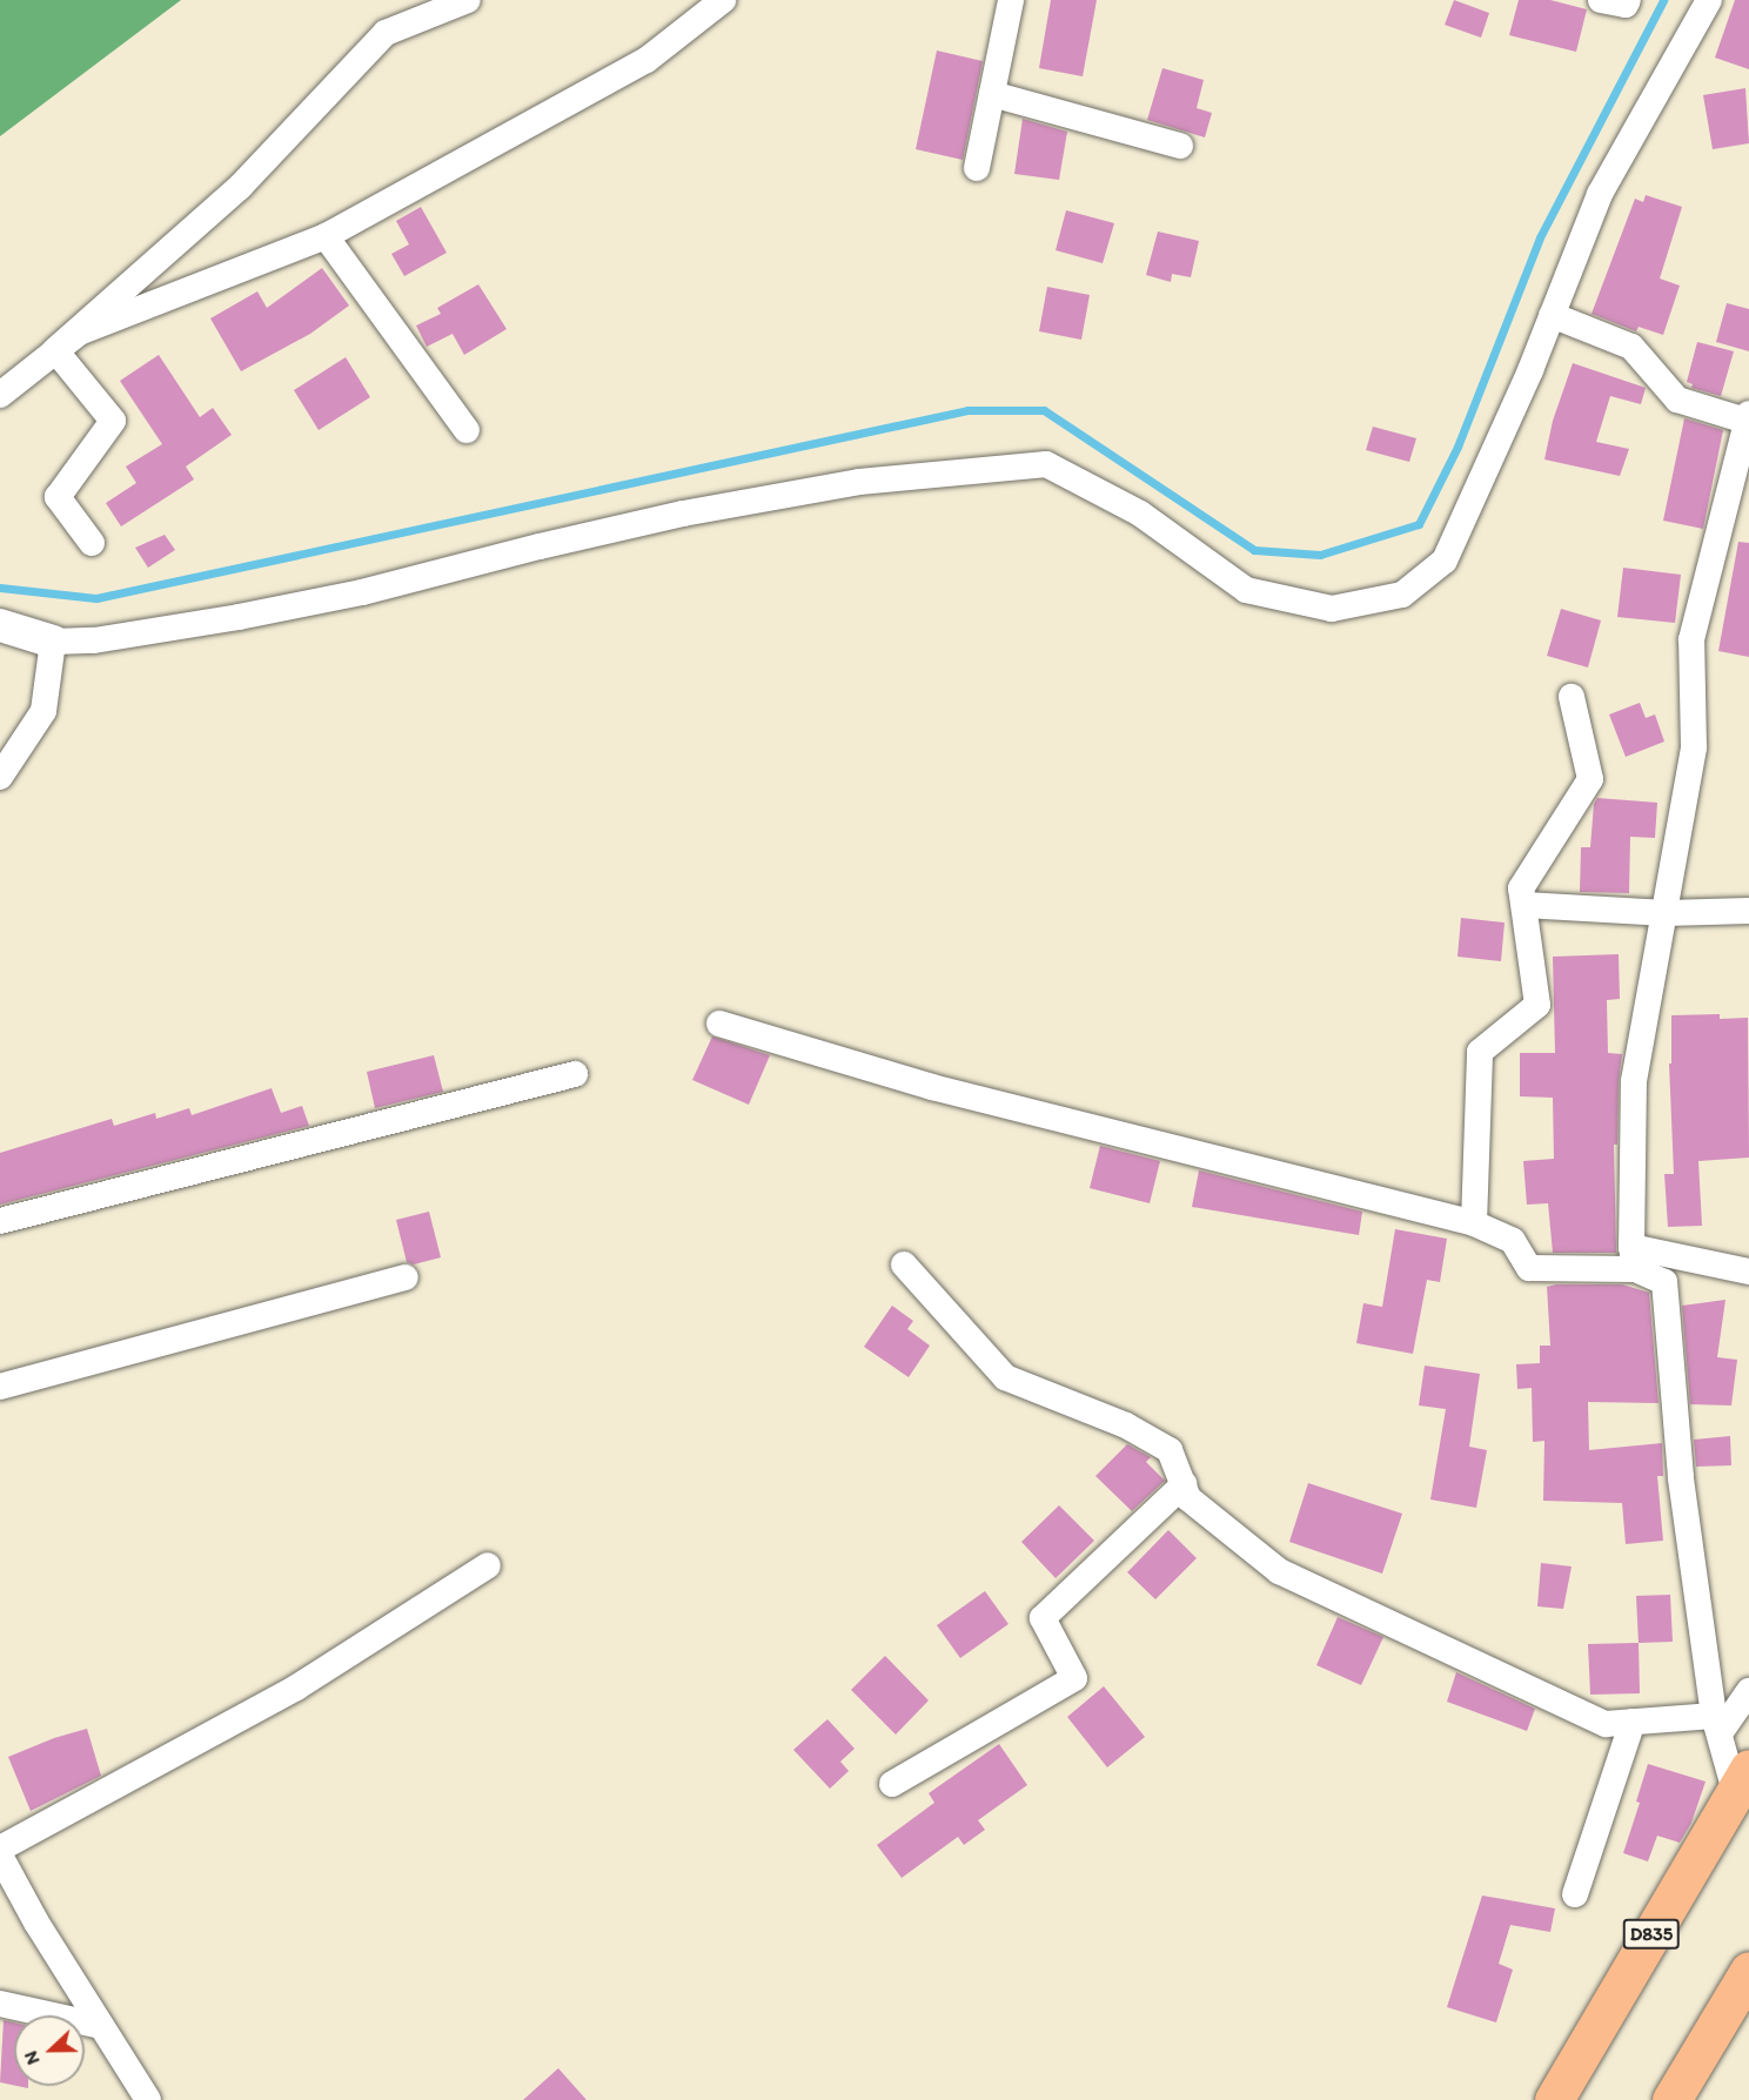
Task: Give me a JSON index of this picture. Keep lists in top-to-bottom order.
{
  "streets": {
    "highway": ["D835"]
  },
  "north": "left"
}
